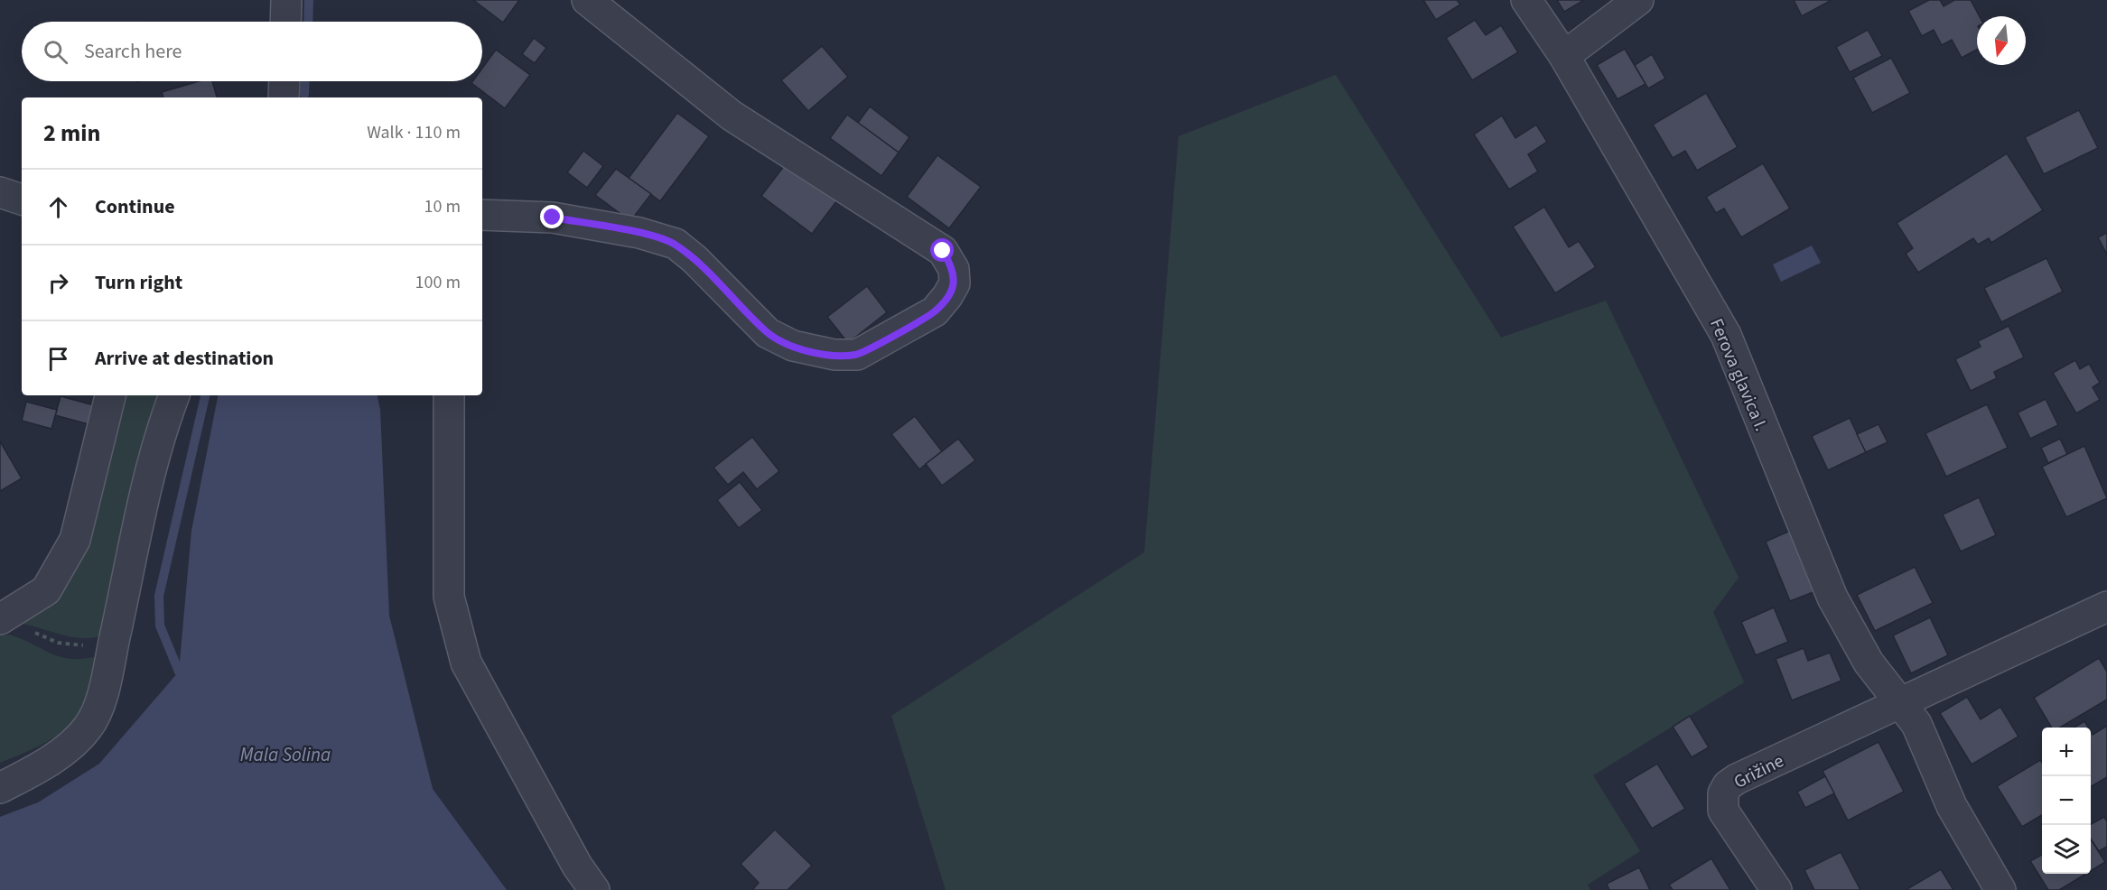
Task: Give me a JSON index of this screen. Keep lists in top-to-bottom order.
{
  "streets": {
    "street": ["Ferova glavica I.", "Grižine"]
  },
  "crossings": [
    ["Ferova glavica I.", "Grižine"]
  ],
  "water": ["Mala Solina"],
  "north": "bottom",
  "page": {
    "search": "Search here",
    "heading": ["2 min", "Walk · 110 m"],
    "list": [
      ["Continue", "10 m"],
      ["Turn right", "100 m"],
      "Arrive at destination"
    ],
    "map_buttons": ["+", "−"]
  }
}
